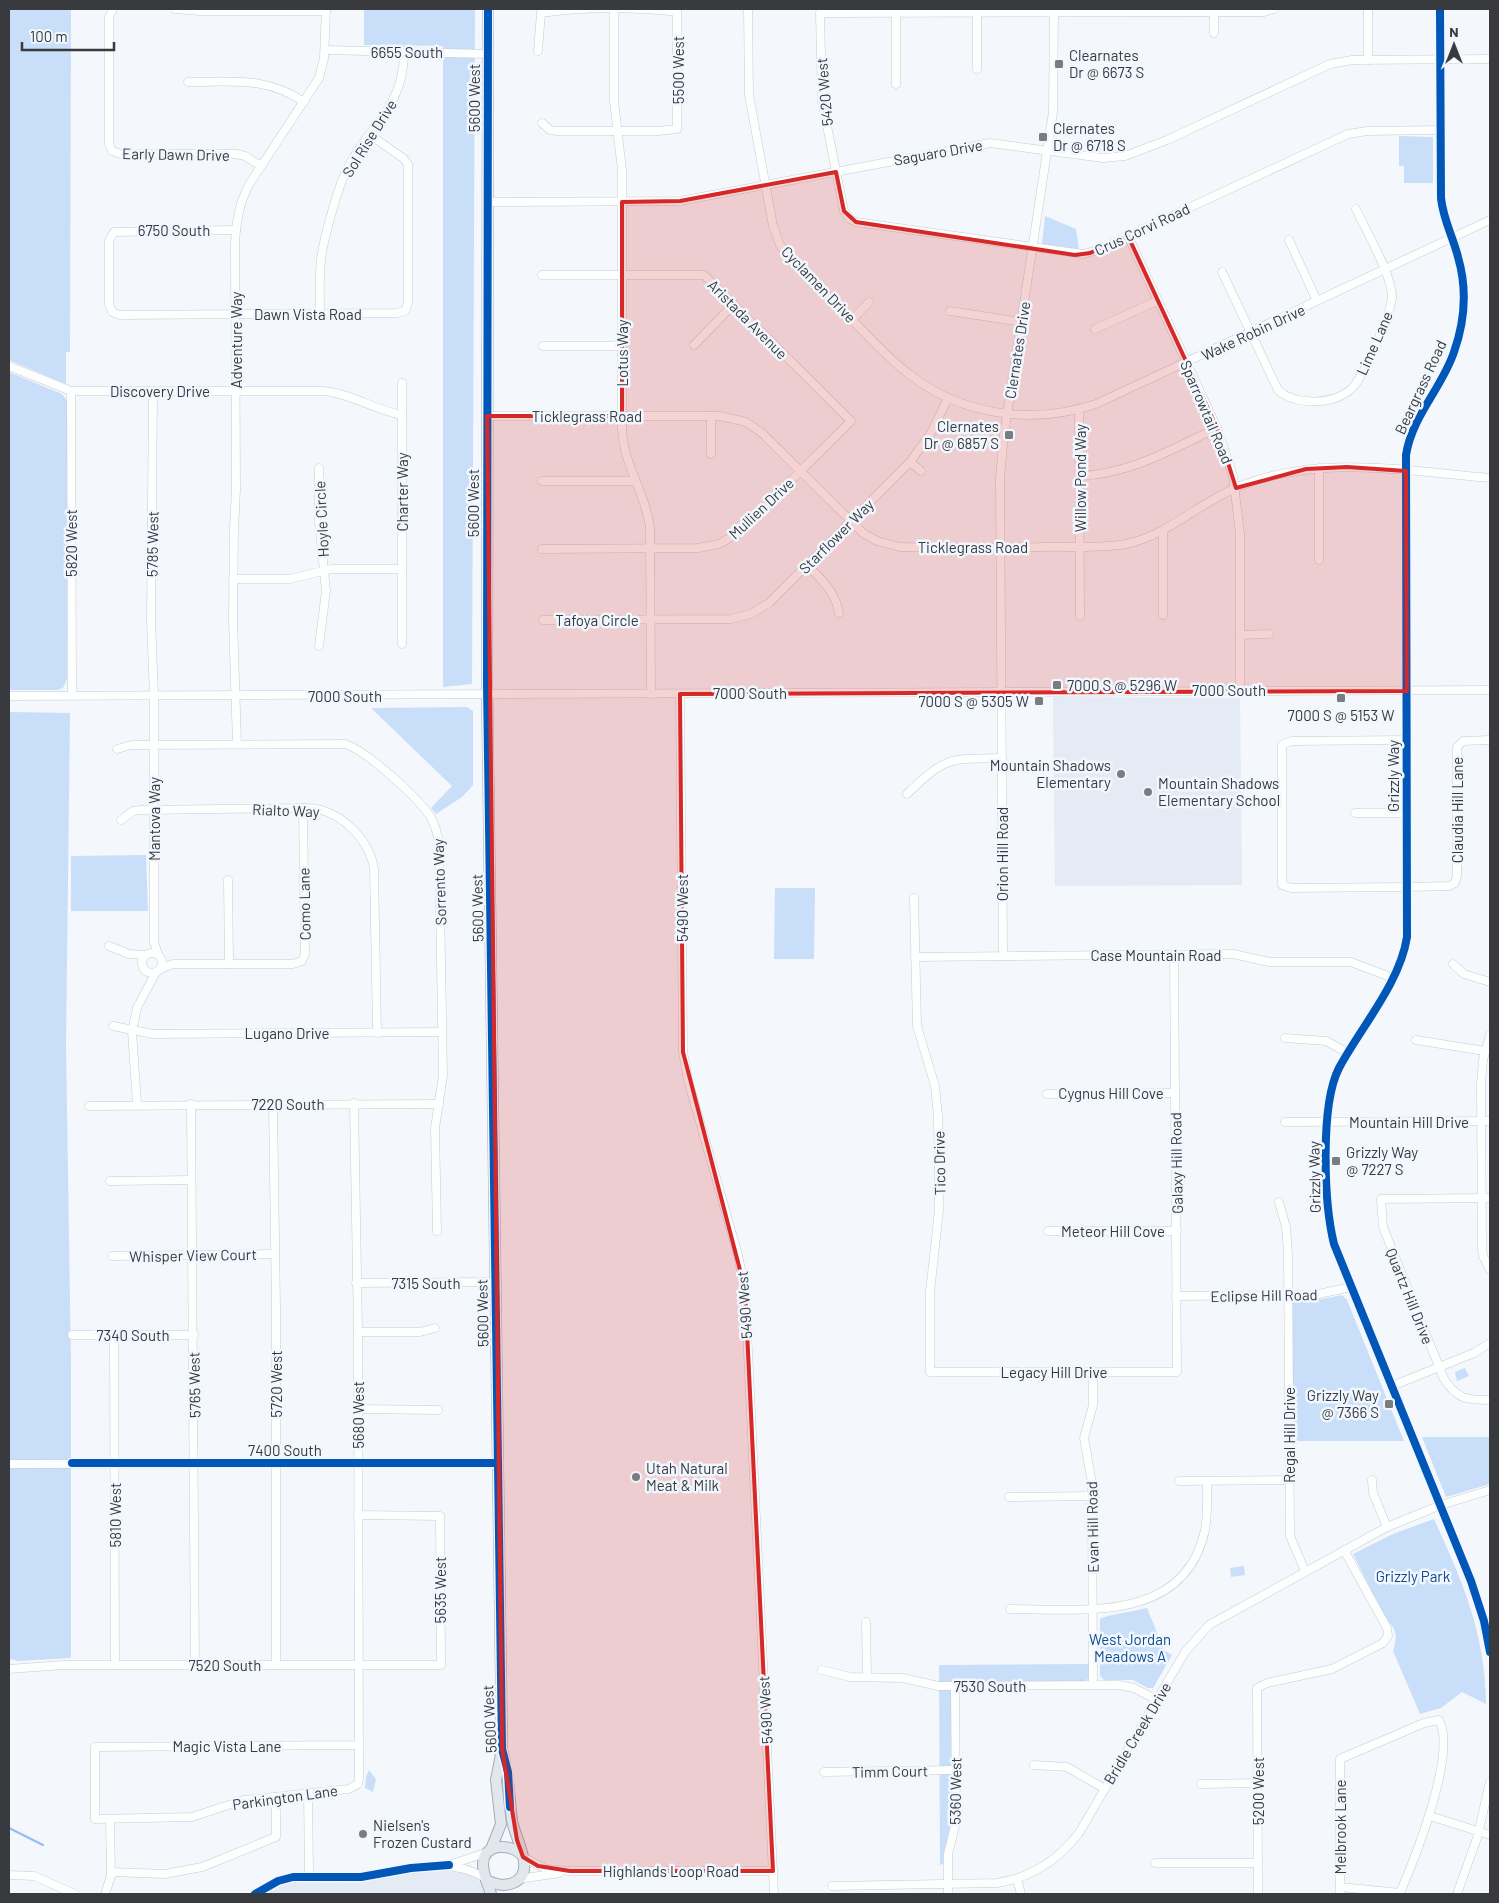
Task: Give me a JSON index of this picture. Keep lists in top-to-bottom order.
{
  "streets": {
    "main road": ["5600 West"],
    "street": [
      "6655 South",
      "5500 West",
      "5420 West",
      "Sol Rise Drive",
      "Saguaro Drive",
      "Early Dawn Drive",
      "Crus Corvi Road",
      "6750 South",
      "Cyclamen Drive",
      "Dawn Vista Road",
      "Aristada Avenue",
      "Wake Robin Drive",
      "Adventure Way",
      "Lime Lane",
      "Clernates Drive",
      "Lotus Way",
      "Beargrass Road",
      "Discovery Drive",
      "Sparrowtail Road",
      "Ticklegrass Road",
      "Willow Pond Way",
      "Charter Way",
      "Mullien Drive",
      "Hoyle Circle",
      "Starflower Way",
      "5820 West",
      "5785 West",
      "Tafoya Circle",
      "7000 South",
      "Grizzly Way",
      "Rialto Way",
      "Claudia Hill Lane",
      "Mantova Way",
      "Orion Hill Road",
      "Sorrento Way",
      "Como Lane",
      "5490 West",
      "Case Mountain Road",
      "Lugano Drive",
      "Cygnus Hill Cove",
      "7220 South",
      "Mountain Hill Drive",
      "Tico Drive",
      "Galaxy Hill Road",
      "Meteor Hill Cove",
      "Whisper View Court",
      "7315 South",
      "Eclipse Hill Road",
      "Quartz Hill Drive",
      "7340 South",
      "Legacy Hill Drive",
      "5720 West",
      "5765 West",
      "5680 West",
      "Regal Hill Drive",
      "7400 South",
      "5810 West",
      "Evan Hill Road",
      "5635 West",
      "7520 South",
      "7530 South",
      "Bridle Creek Drive",
      "Magic Vista Lane",
      "Timm Court",
      "5360 West",
      "5200 West",
      "Parkington Lane",
      "Melbrook Lane",
      "Highlands Loop Road"
    ]
  },
  "crossings": [
    ["6655 South", "5600 West"],
    ["6655 South", "Sol Rise Drive"],
    ["6655 South", "Adventure Way"],
    ["5500 West", "Lotus Way"],
    ["5420 West", "Saguaro Drive"],
    ["5420 West", "Crus Corvi Road"],
    ["5600 West", "Saguaro Drive"],
    ["5600 West", "Ticklegrass Road"],
    ["5600 West", "7000 South"],
    ["5600 West", "7315 South"],
    ["5600 West", "7400 South"],
    ["5600 West", "Highlands Loop Road"],
    ["Sol Rise Drive", "Dawn Vista Road"],
    ["Saguaro Drive", "Crus Corvi Road"],
    ["Saguaro Drive", "Cyclamen Drive"],
    ["Saguaro Drive", "Clernates Drive"],
    ["Saguaro Drive", "Lotus Way"],
    ["Saguaro Drive", "Beargrass Road"],
    ["Early Dawn Drive", "Adventure Way"],
    ["Crus Corvi Road", "Clernates Drive"],
    ["Crus Corvi Road", "Beargrass Road"],
    ["Crus Corvi Road", "Sparrowtail Road"],
    ["6750 South", "Dawn Vista Road"],
    ["6750 South", "Adventure Way"],
    ["Cyclamen Drive", "Wake Robin Drive"],
    ["Cyclamen Drive", "Clernates Drive"],
    ["Cyclamen Drive", "Starflower Way"],
    ["Dawn Vista Road", "Adventure Way"],
    ["Aristada Avenue", "Lotus Way"],
    ["Aristada Avenue", "Mullien Drive"],
    ["Wake Robin Drive", "Lime Lane"],
    ["Wake Robin Drive", "Clernates Drive"],
    ["Wake Robin Drive", "Beargrass Road"],
    ["Wake Robin Drive", "Sparrowtail Road"],
    ["Wake Robin Drive", "Willow Pond Way"],
    ["Adventure Way", "Discovery Drive"],
    ["Adventure Way", "7000 South"],
    ["Adventure Way", "Sorrento Way"],
    ["Clernates Drive", "Ticklegrass Road"],
    ["Clernates Drive", "7000 South"],
    ["Clernates Drive", "Orion Hill Road"],
    ["Lotus Way", "Ticklegrass Road"],
    ["Lotus Way", "Mullien Drive"],
    ["Lotus Way", "Starflower Way"],
    ["Lotus Way", "Tafoya Circle"],
    ["Lotus Way", "7000 South"],
    ["Beargrass Road", "Ticklegrass Road"],
    ["Beargrass Road", "7000 South"],
    ["Beargrass Road", "Grizzly Way"],
    ["Discovery Drive", "Charter Way"],
    ["Discovery Drive", "5820 West"],
    ["Discovery Drive", "5785 West"],
    ["Sparrowtail Road", "Ticklegrass Road"],
    ["Sparrowtail Road", "7000 South"],
    ["Ticklegrass Road", "Willow Pond Way"],
    ["Ticklegrass Road", "Mullien Drive"],
    ["Ticklegrass Road", "Starflower Way"],
    ["Starflower Way", "Tafoya Circle"],
    ["5820 West", "7000 South"],
    ["5785 West", "7000 South"],
    ["5785 West", "Mantova Way"],
    ["7000 South", "Grizzly Way"],
    ["7000 South", "Mantova Way"],
    ["7000 South", "Orion Hill Road"],
    ["7000 South", "5490 West"],
    ["Grizzly Way", "Claudia Hill Lane"],
    ["Grizzly Way", "Case Mountain Road"],
    ["Grizzly Way", "Mountain Hill Drive"],
    ["Grizzly Way", "Eclipse Hill Road"],
    ["Grizzly Way", "Bridle Creek Drive"],
    ["Rialto Way", "Mantova Way"],
    ["Rialto Way", "Como Lane"],
    ["Rialto Way", "Lugano Drive"],
    ["Mantova Way", "Sorrento Way"],
    ["Mantova Way", "Como Lane"],
    ["Orion Hill Road", "Case Mountain Road"],
    ["Sorrento Way", "Lugano Drive"],
    ["Sorrento Way", "7220 South"],
    ["5490 West", "Highlands Loop Road"],
    ["Case Mountain Road", "Tico Drive"],
    ["Case Mountain Road", "Galaxy Hill Road"],
    ["Cygnus Hill Cove", "Galaxy Hill Road"],
    ["7220 South", "5720 West"],
    ["7220 South", "5765 West"],
    ["7220 South", "5680 West"],
    ["Tico Drive", "Legacy Hill Drive"],
    ["Galaxy Hill Road", "Meteor Hill Cove"],
    ["Galaxy Hill Road", "Eclipse Hill Road"],
    ["Galaxy Hill Road", "Legacy Hill Drive"],
    ["Whisper View Court", "5720 West"],
    ["Whisper View Court", "5765 West"],
    ["7315 South", "5680 West"],
    ["Eclipse Hill Road", "Regal Hill Drive"],
    ["7340 South", "5765 West"],
    ["7340 South", "5810 West"],
    ["Legacy Hill Drive", "Evan Hill Road"],
    ["5720 West", "7400 South"],
    ["5720 West", "7520 South"],
    ["5765 West", "7400 South"],
    ["5765 West", "7520 South"],
    ["5680 West", "7400 South"],
    ["5680 West", "5635 West"],
    ["5680 West", "7520 South"],
    ["5680 West", "Magic Vista Lane"],
    ["5680 West", "Parkington Lane"],
    ["Regal Hill Drive", "Bridle Creek Drive"],
    ["7400 South", "5810 West"],
    ["5810 West", "7520 South"],
    ["Evan Hill Road", "7530 South"],
    ["5635 West", "7520 South"],
    ["7530 South", "Bridle Creek Drive"],
    ["7530 South", "5360 West"],
    ["Bridle Creek Drive", "5360 West"],
    ["Bridle Creek Drive", "5200 West"],
    ["Magic Vista Lane", "Parkington Lane"],
    ["Timm Court", "5360 West"]
  ],
  "parks": ["Grizzly Park", "West Jordan Meadows A"],
  "places": {
    "transit": [
      "Clearnates Dr @ 6673 S",
      "Clernates Dr @ 6718 S",
      "Clernates Dr @ 6857 S",
      "7000 S @ 5296 W",
      "7000 S @ 5153 W",
      "7000 S @ 5305 W",
      "Grizzly Way @ 7227 S",
      "Grizzly Way @ 7366 S"
    ],
    "other": [
      "Mountain Shadows Elementary",
      "Mountain Shadows Elementary School",
      "Utah Natural Meat & Milk",
      "Nielsen's Frozen Custard"
    ]
  },
  "scale_bar": "100 m",
  "north": "top"
}
